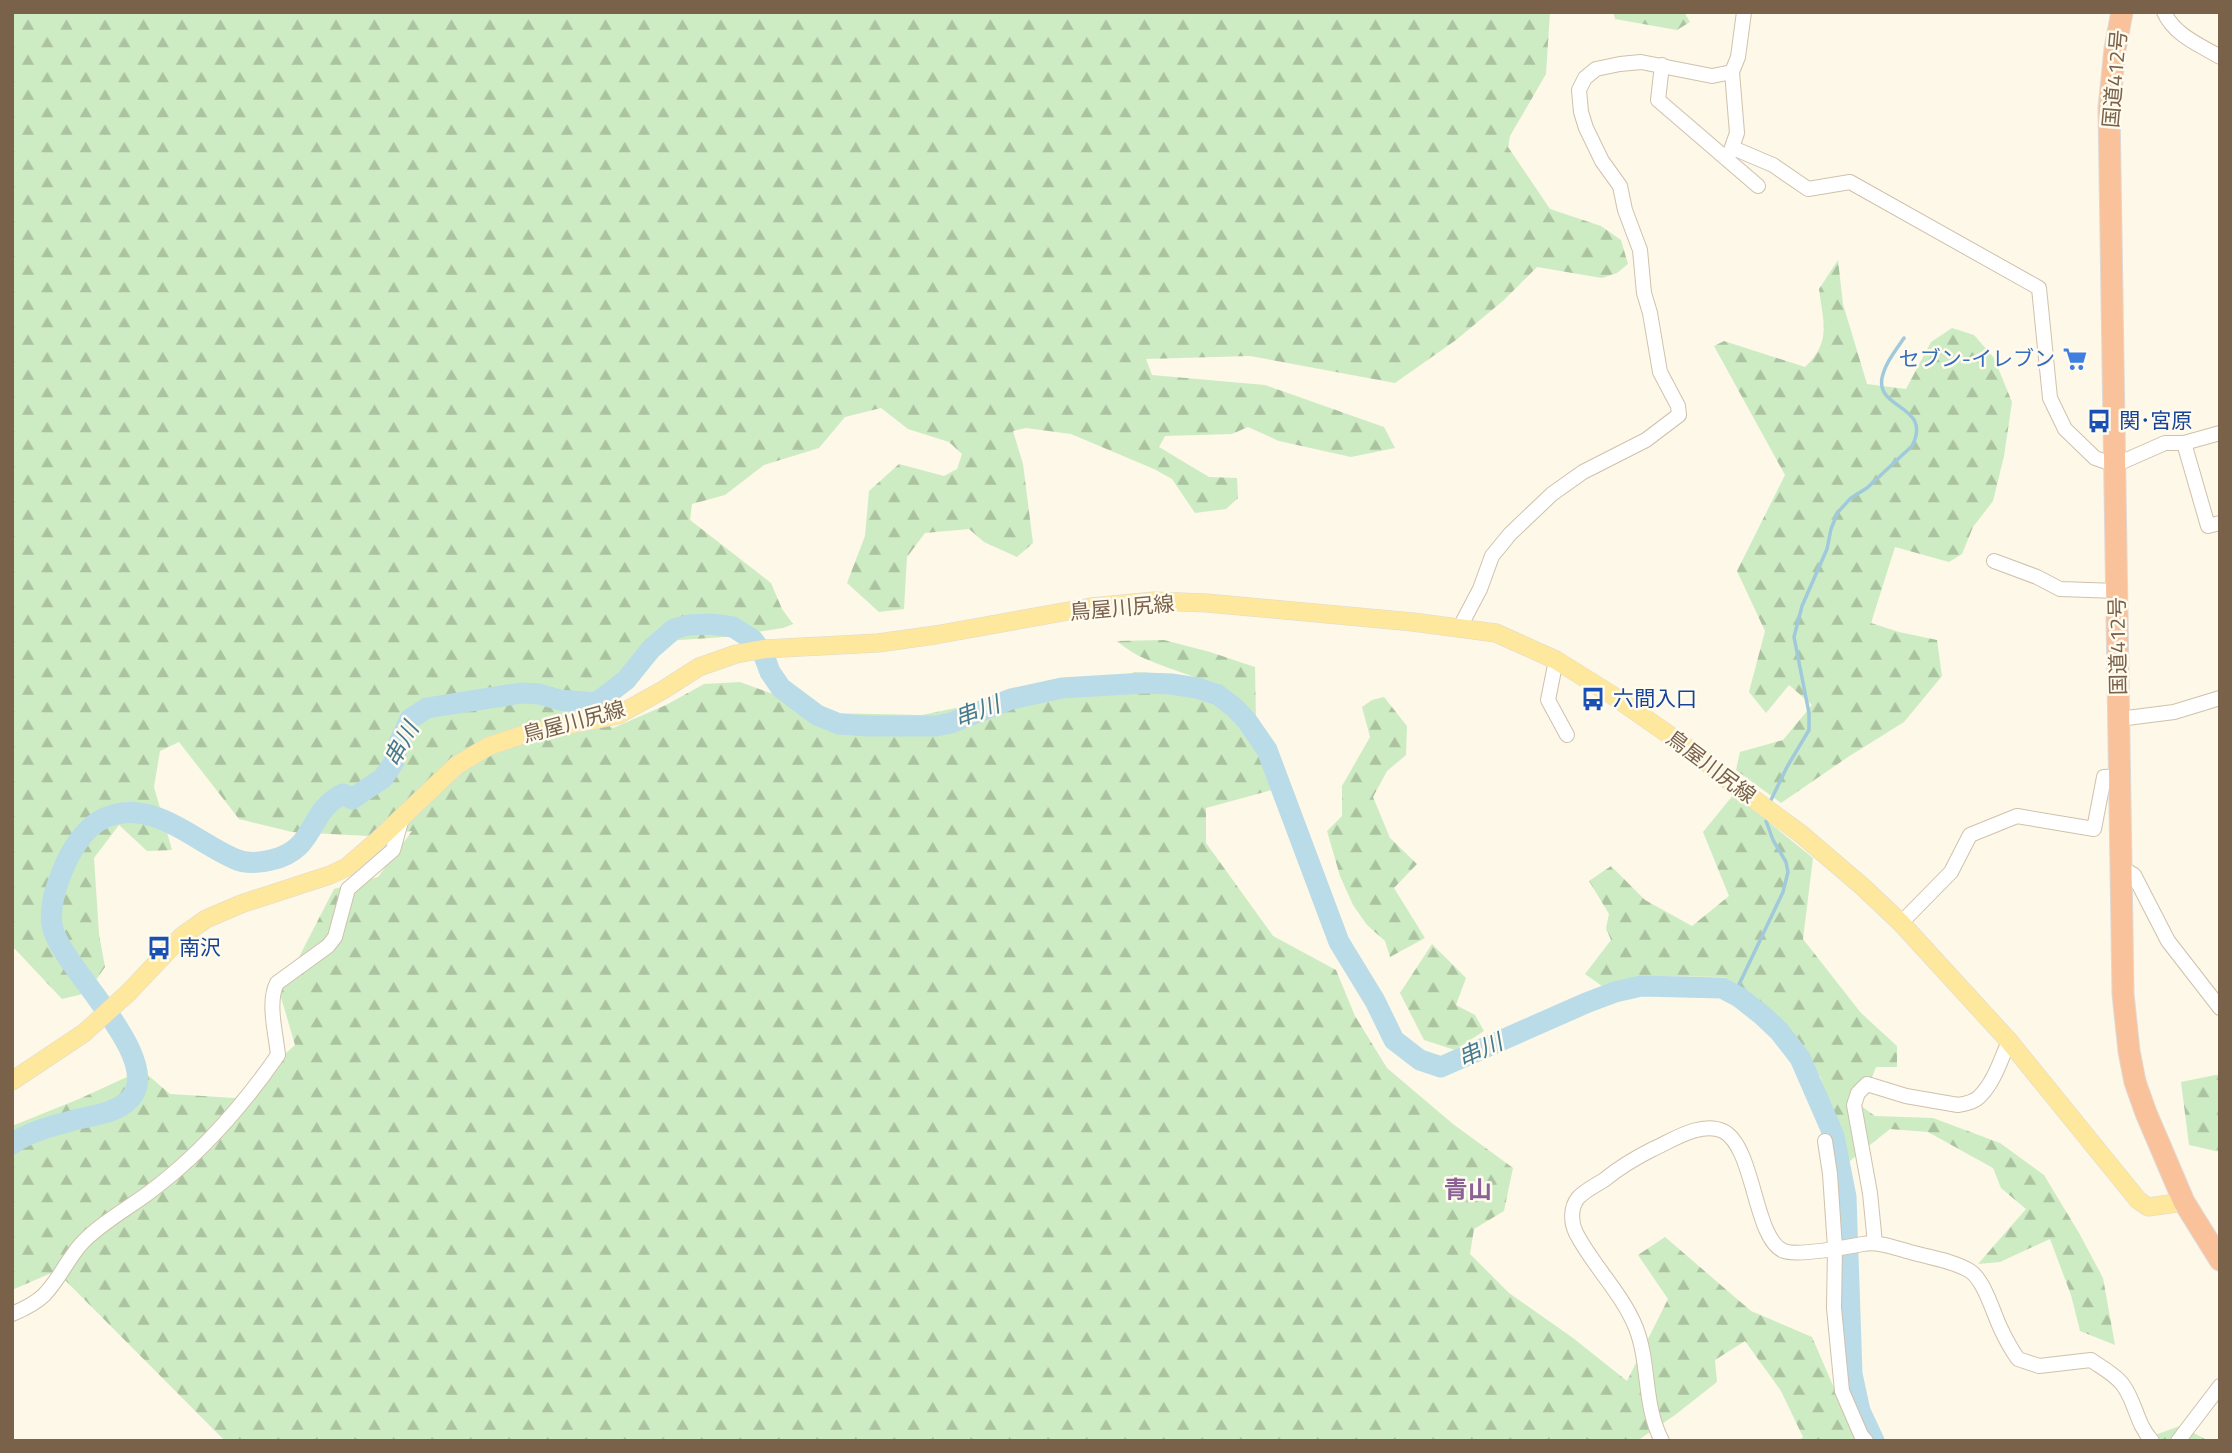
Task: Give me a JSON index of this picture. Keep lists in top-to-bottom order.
{
  "streets": {
    "highway": ["国道412号"],
    "main road": ["鳥屋川尻線"]
  },
  "crossings": [
    ["国道412号", "鳥屋川尻線"]
  ],
  "districts": ["青山"],
  "water": ["串川"],
  "places": {
    "supermarket": ["セブン-イレブン"],
    "bus stop": ["関･宮原", "六間入口", "南沢"]
  }
}
